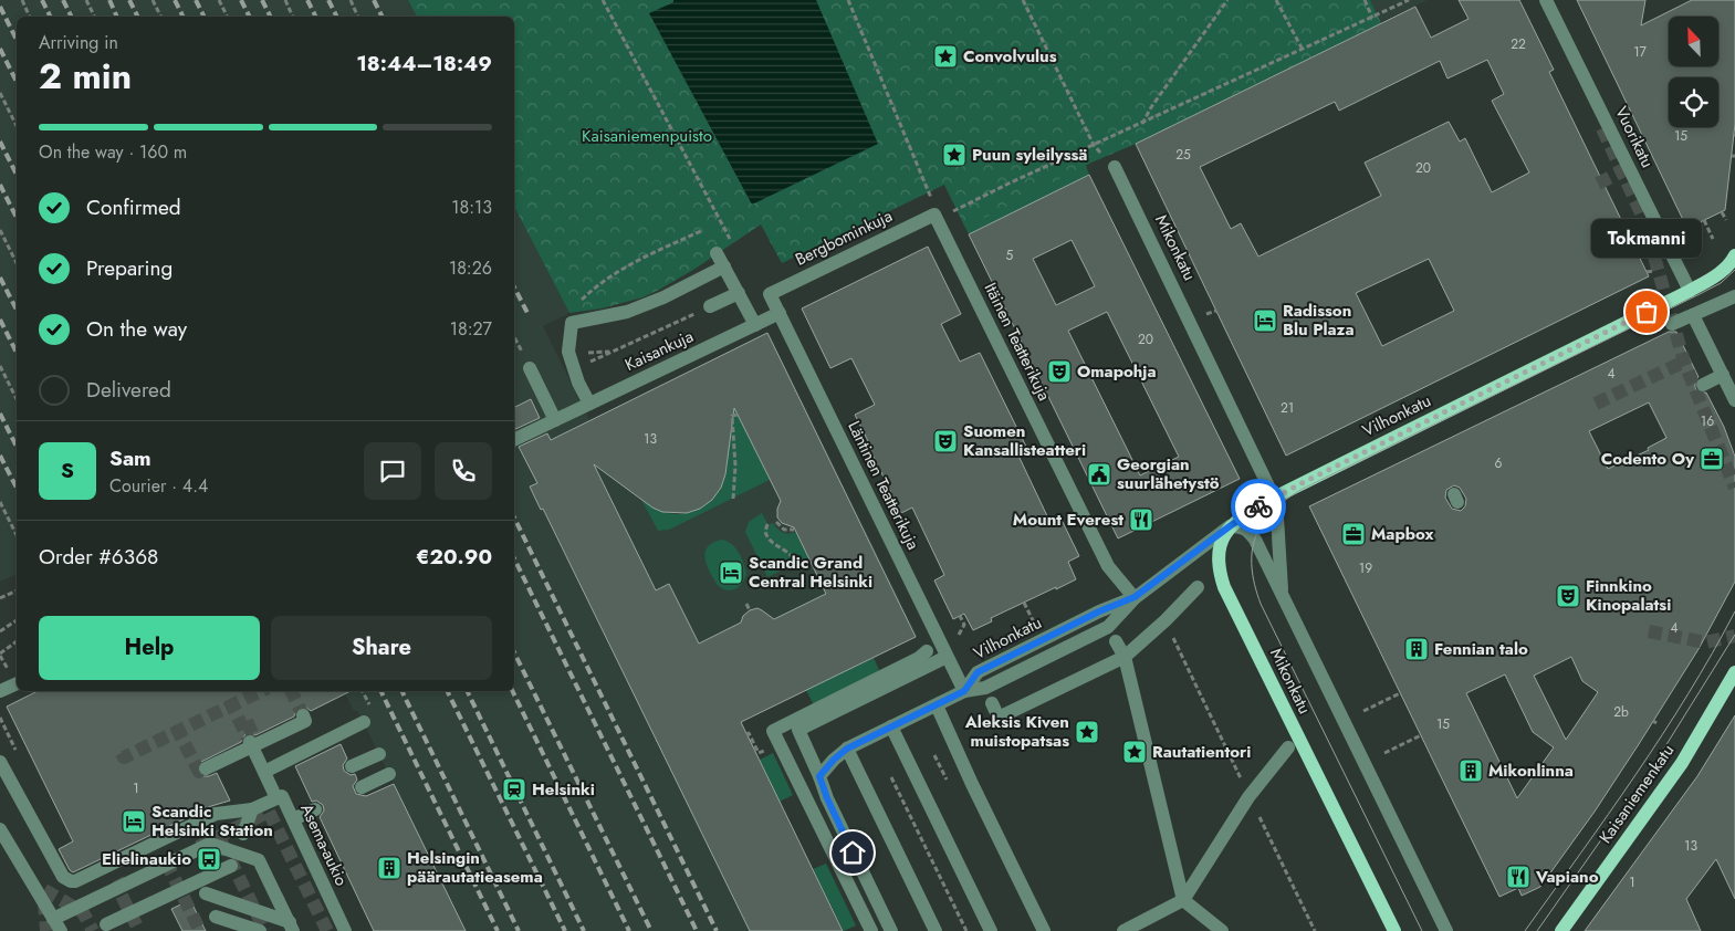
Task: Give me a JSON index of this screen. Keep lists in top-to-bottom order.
{
  "streets": {
    "main road": ["Mikonkatu", "Vilhonkatu", "Kaisaniemenkatu"],
    "street": [
      "Vuorikatu",
      "Bergbominkuja",
      "Itäinen Teatterikuja",
      "Kaisankuja",
      "Läntinen Teatterikuja",
      "Asema-aukio"
    ]
  },
  "crossings": [
    ["Vuorikatu", "Vilhonkatu"],
    ["Bergbominkuja", "Itäinen Teatterikuja"],
    ["Bergbominkuja", "Läntinen Teatterikuja"],
    ["Mikonkatu", "Vilhonkatu"],
    ["Itäinen Teatterikuja", "Vilhonkatu"],
    ["Kaisankuja", "Läntinen Teatterikuja"],
    ["Vilhonkatu", "Läntinen Teatterikuja"]
  ],
  "parks": ["Kaisaniemenpuisto"],
  "places": {
    "place": [
      "Convolvulus",
      "Puun syleilyssä",
      "Aleksis Kiven muistopatsas",
      "Rautatientori"
    ],
    "other": ["Tokmanni"],
    "hotel": ["Radisson Blu Plaza", "Scandic Grand Central Helsinki", "Scandic Helsinki Station"],
    "theatre": ["Omapohja", "Suomen Kansallisteatteri", "Finnkino Kinopalatsi"],
    "office": ["Codento Oy", "Mapbox"],
    "public building": ["Georgian suurlähetystö"],
    "restaurant": ["Mount Everest", "Vapiano"],
    "building": ["Fennian talo", "Mikonlinna", "Helsingin päärautatieasema"],
    "station": ["Helsinki"],
    "bus stop": ["Elielinaukio"]
  },
  "house_numbers": [
    "22",
    "17",
    "15",
    "25",
    "20",
    "5",
    "20",
    "4",
    "21",
    "16",
    "13",
    "6",
    "19",
    "4",
    "2b",
    "15",
    "1",
    "13",
    "1"
  ],
  "north": "top left",
  "page": {
    "heading": ["2 min", "Arriving in", "18:44–18:49"],
    "panel": [
      "Sam",
      "Courier · 4.4",
      "Order #6368",
      "€20.90"
    ],
    "bar": "On the way · 160 m",
    "list": [
      ["Confirmed", "18:13"],
      ["Preparing", "18:26"],
      ["On the way", "18:27"],
      "Delivered"
    ],
    "bubble": "Tokmanni",
    "round": "S",
    "buttons": ["Help", "Share"]
  }
}
